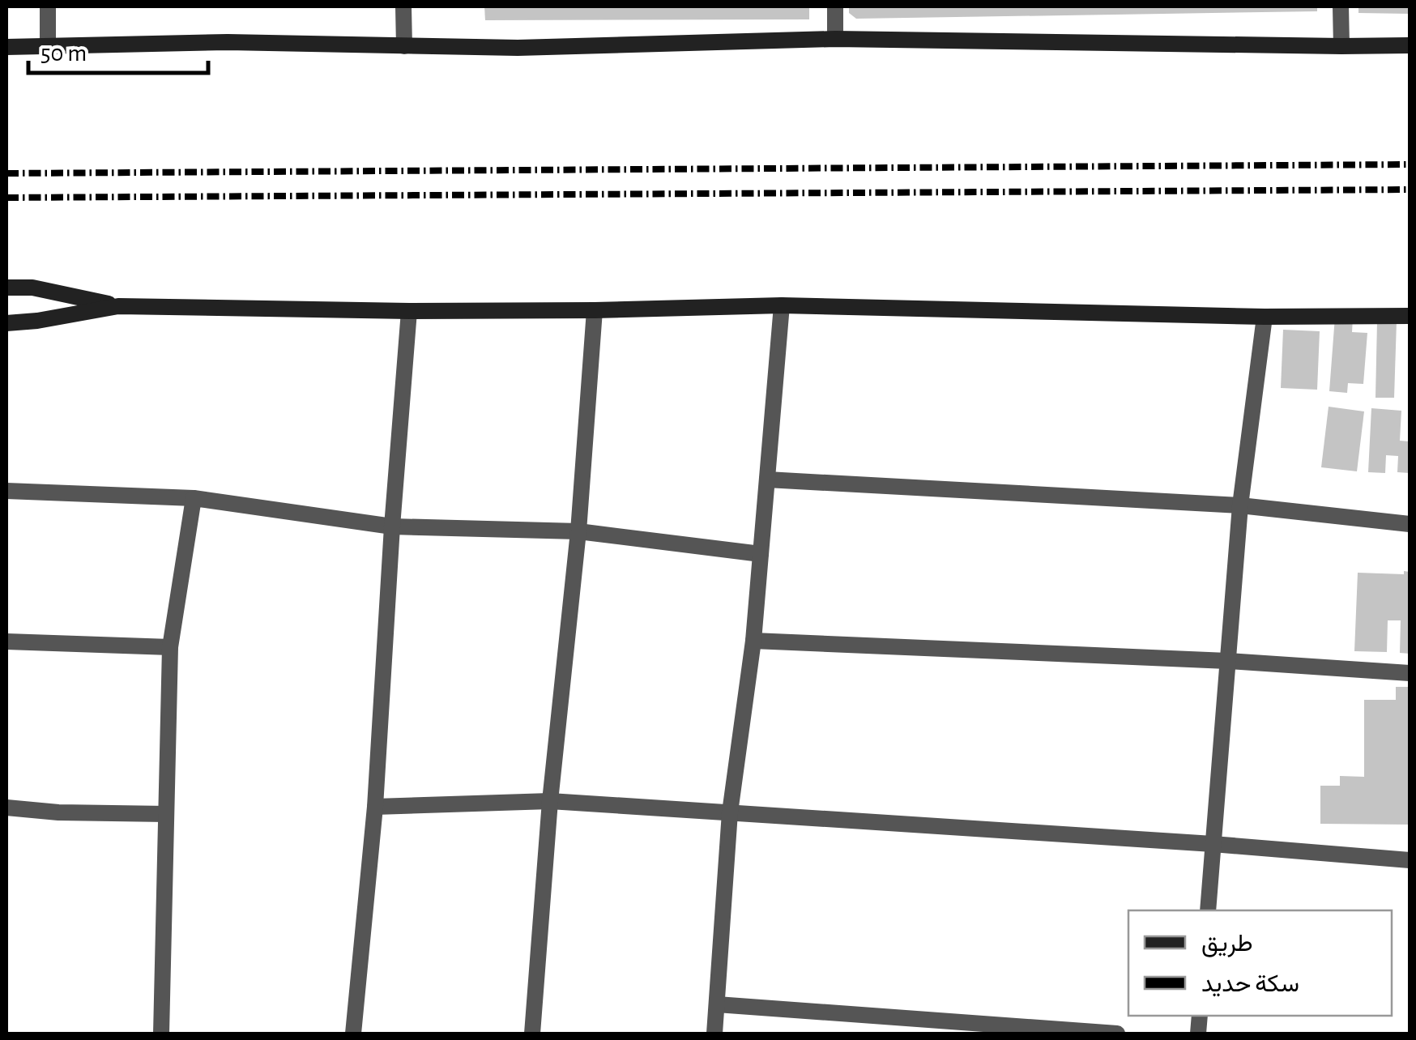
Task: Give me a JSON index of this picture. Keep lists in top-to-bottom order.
{
  "legend": ["طريق", "سكة حديد"],
  "scale_bar": "50 m"
}
